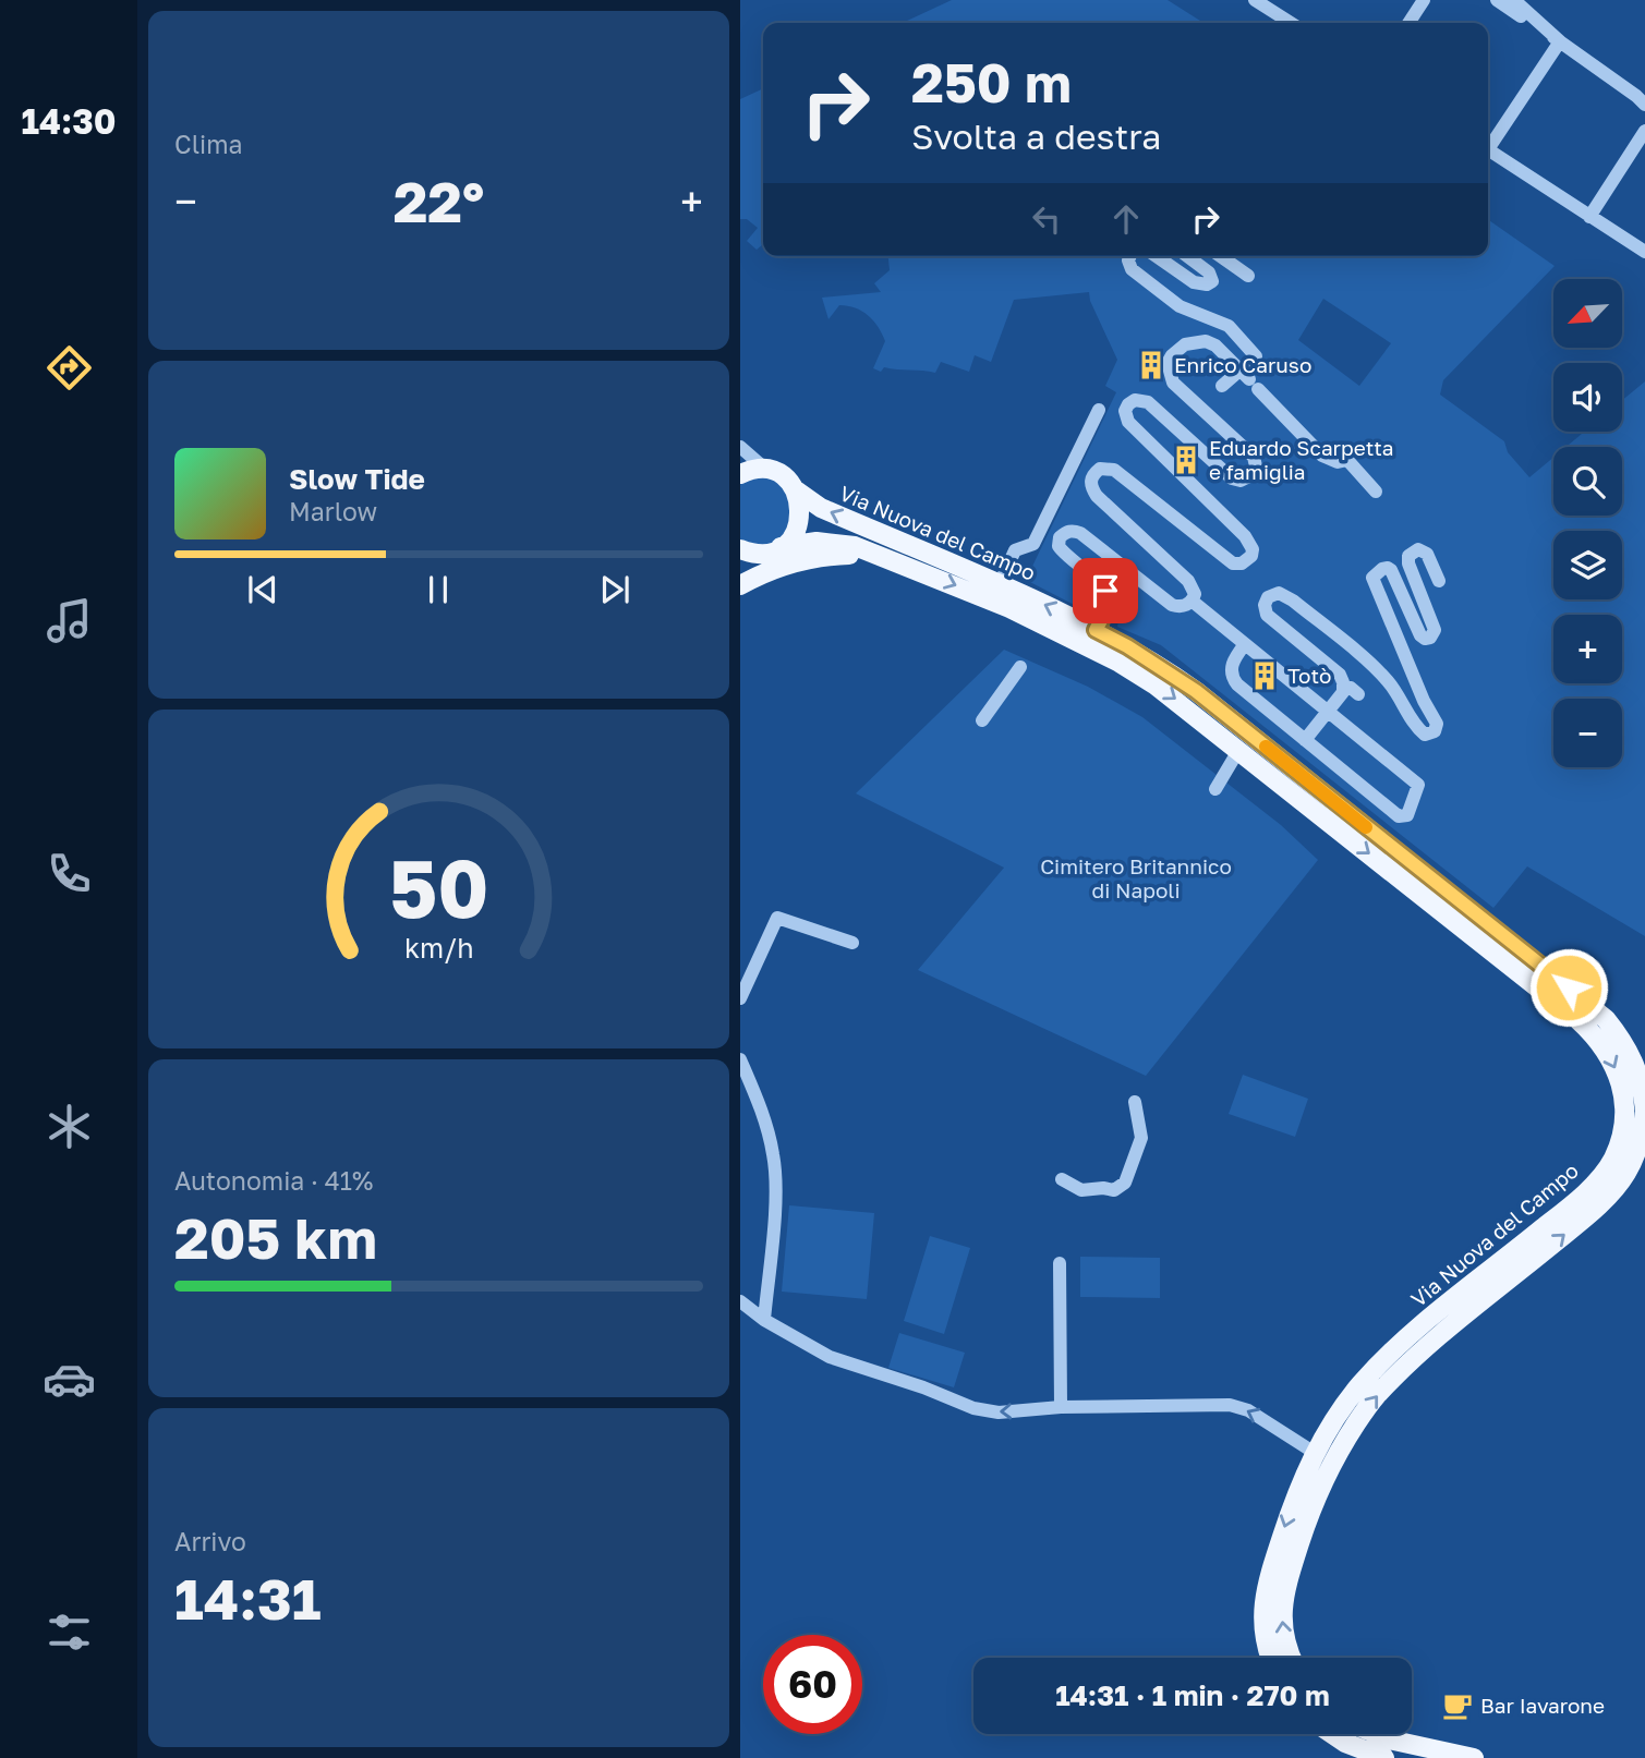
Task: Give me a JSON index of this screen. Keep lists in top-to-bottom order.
{
  "streets": {
    "main road": ["Via Nuova del Campo"]
  },
  "parks": ["Cimitero Britannico di Napoli"],
  "places": {
    "building": ["Enrico Caruso", "Eduardo Scarpetta e famiglia", "Totò"],
    "cafe": ["Bar Iavarone"]
  },
  "north": "bottom left",
  "page": {
    "tabs": "14:30",
    "tile": [
      "Clima",
      ["Autonomia · 41%", "205 km"],
      ["Arrivo", "14:31"]
    ],
    "turn": ["250 m", "Svolta a destra"],
    "heat": ["−", "22°", "+"],
    "map_buttons": ["+", "−"],
    "song": ["Slow Tide", "Marlow"],
    "limit": "60",
    "trip": "14:31 · 1 min · 270 m",
    "gauge": ["50", "km/h"]
  }
}
